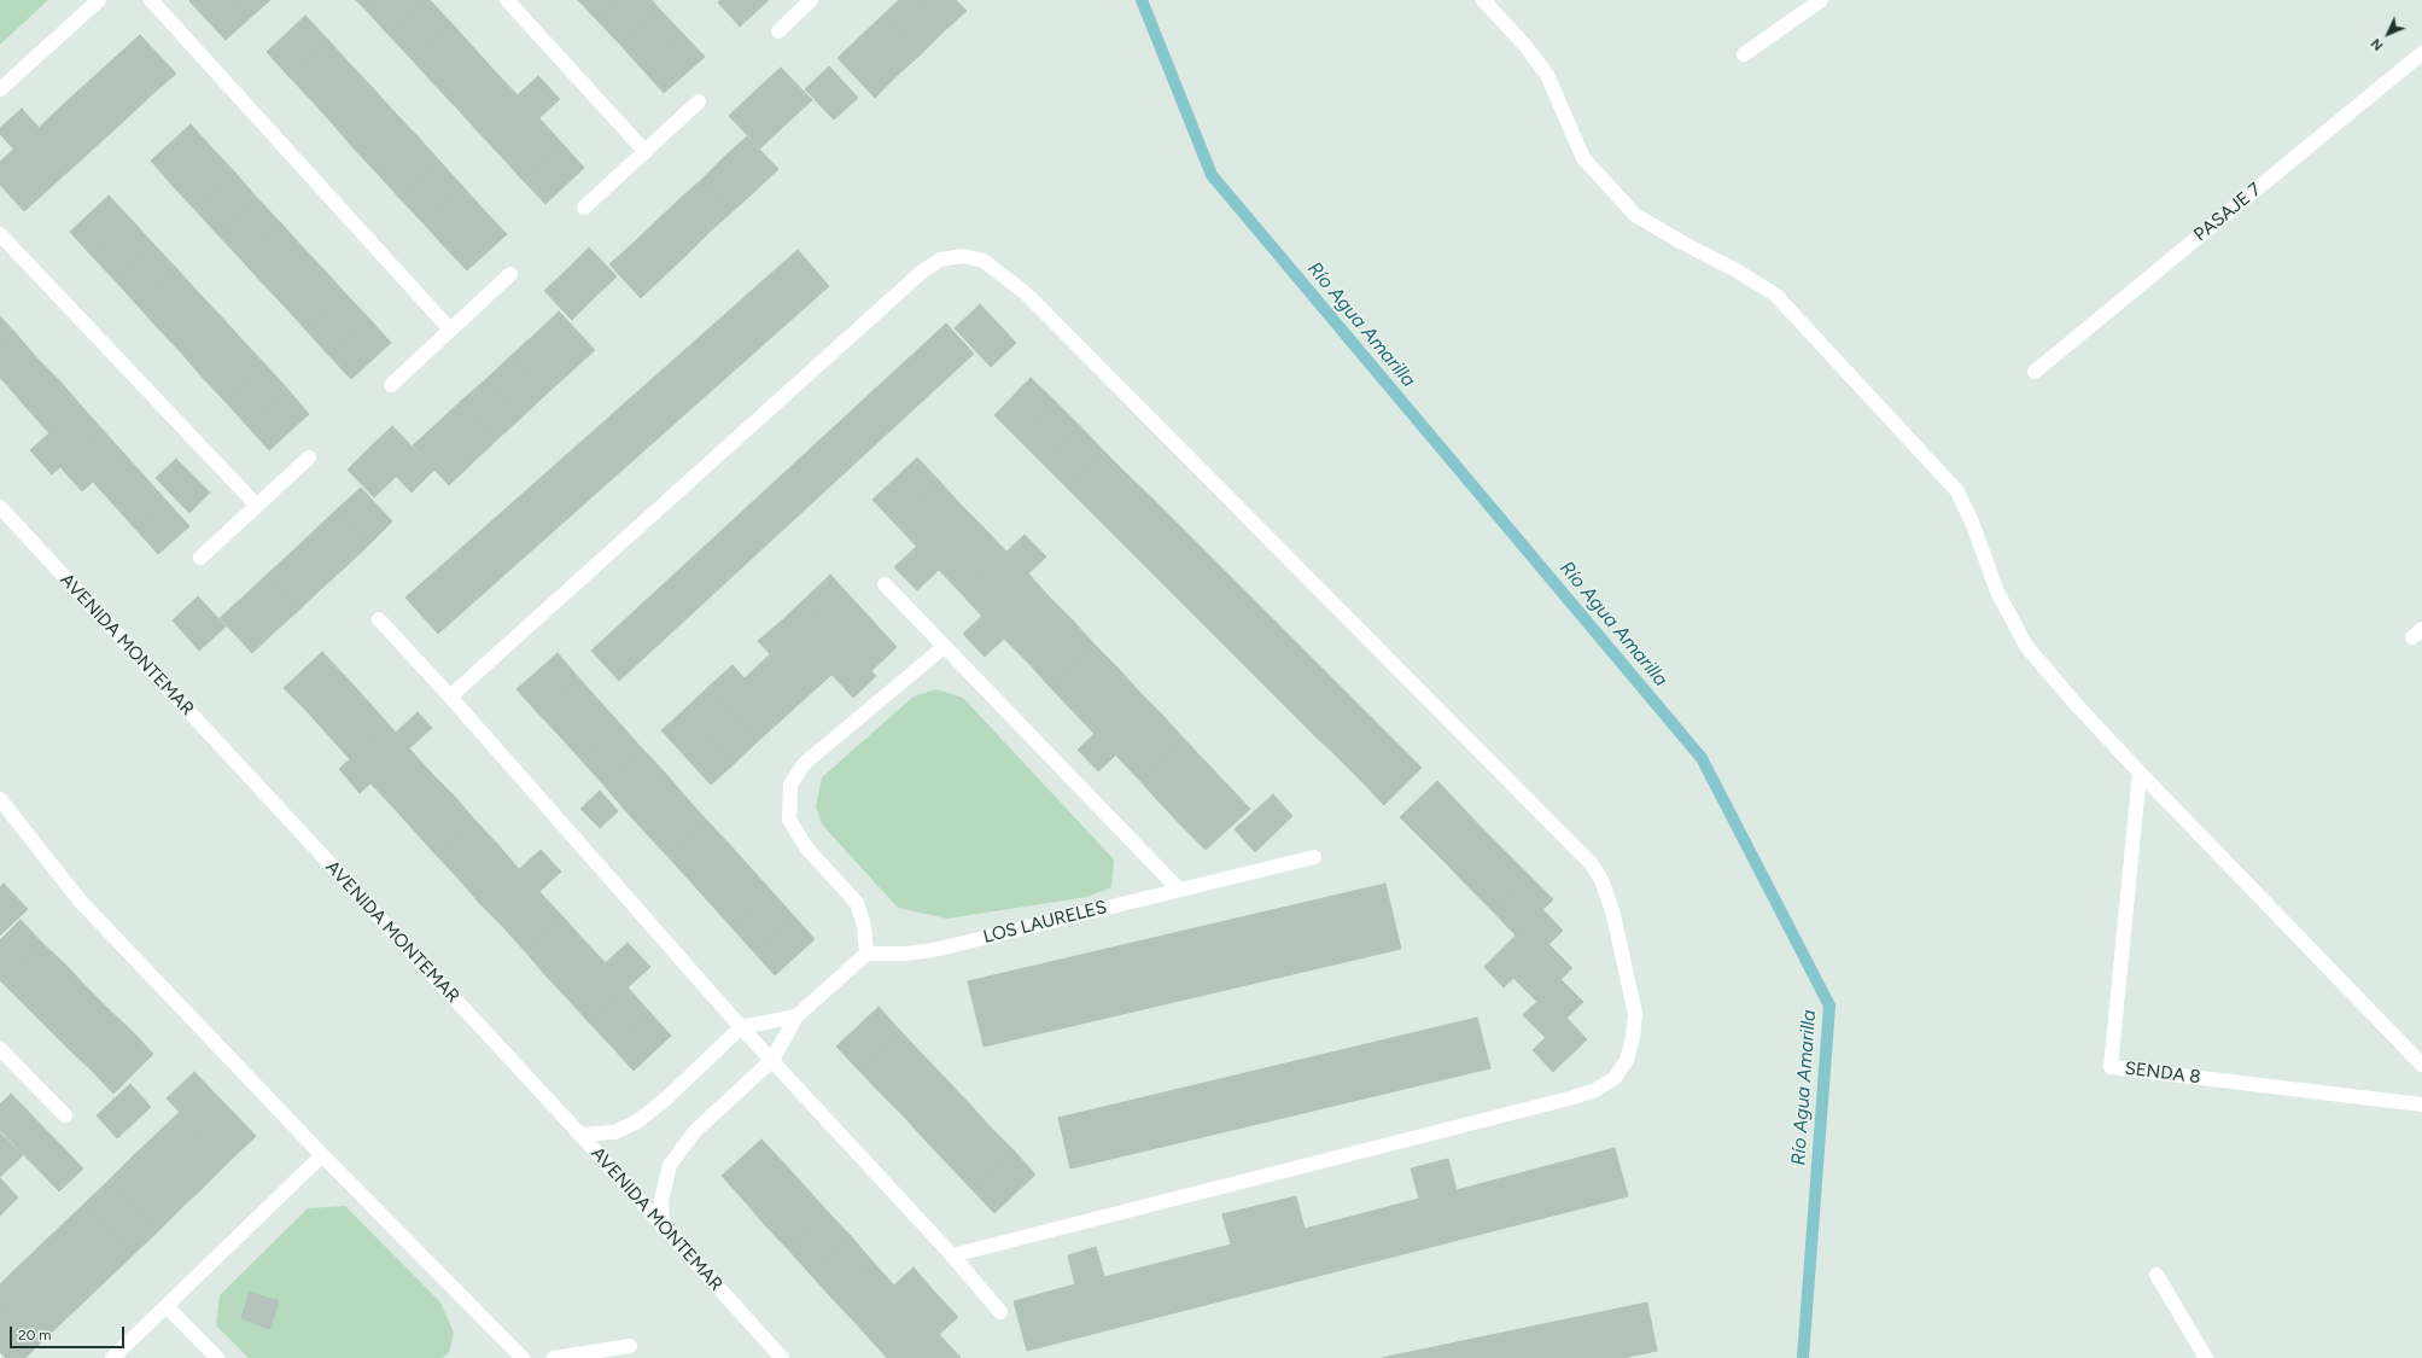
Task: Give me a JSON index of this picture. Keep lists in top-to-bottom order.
{
  "streets": {
    "street": [
      "PASAJE 7",
      "AVENIDA MONTEMAR",
      "LOS LAURELES",
      "SENDA 8"
    ]
  },
  "water": ["Río Agua Amarilla"],
  "scale_bar": "20 m",
  "north": "bottom left"
}
